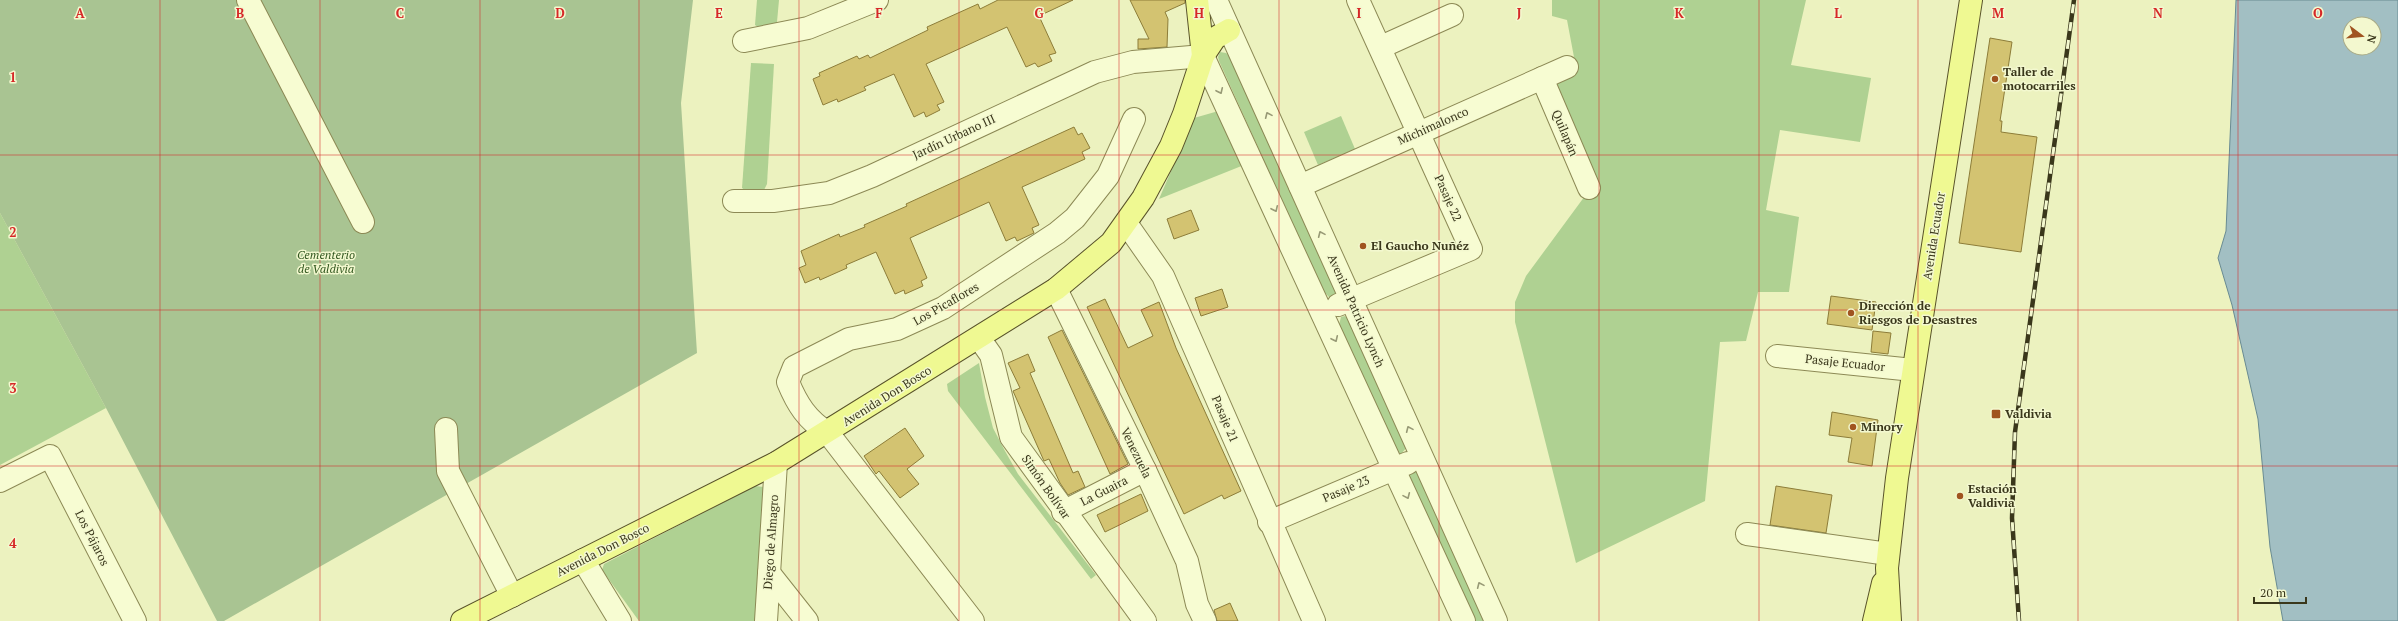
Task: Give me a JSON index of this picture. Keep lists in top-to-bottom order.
{
  "streets": {
    "main road": ["Avenida Ecuador", "Avenida Don Bosco"],
    "street": [
      "Michimalonco",
      "Quilapán",
      "Jardín Urbano III",
      "Pasaje 22",
      "Los Picaflores",
      "Avenida Patricio Lynch",
      "Pasaje Ecuador",
      "Pasaje 21",
      "Venezuela",
      "Simón Bolívar",
      "Pasaje 23",
      "La Guaira",
      "Los Pájaros",
      "Diego de Almagro"
    ]
  },
  "crossings": [
    ["Michimalonco", "Quilapán"],
    ["Michimalonco", "Pasaje 22"],
    ["Michimalonco", "Avenida Patricio Lynch"],
    ["Jardín Urbano III", "Avenida Don Bosco"],
    ["Pasaje 22", "Avenida Patricio Lynch"],
    ["Avenida Ecuador", "Pasaje Ecuador"],
    ["Los Picaflores", "Avenida Don Bosco"],
    ["Avenida Patricio Lynch", "Avenida Don Bosco"],
    ["Avenida Patricio Lynch", "Pasaje 23"],
    ["Avenida Don Bosco", "Pasaje 21"],
    ["Avenida Don Bosco", "Venezuela"],
    ["Avenida Don Bosco", "Simón Bolívar"],
    ["Avenida Don Bosco", "Diego de Almagro"],
    ["Pasaje 21", "Pasaje 23"],
    ["Venezuela", "La Guaira"],
    ["Simón Bolívar", "La Guaira"]
  ],
  "parks": ["Cementerio de Valdivia"],
  "places": {
    "other": [
      "Taller de motocarriles",
      "El Gaucho Nuñéz",
      "Dirección de Riesgos de Desastres",
      "Minory",
      "Estación Valdivia"
    ],
    "transit": ["Valdivia"]
  },
  "scale_bar": "20 m",
  "north": "right",
  "grid": {
    "columns": [
      "A",
      "B",
      "C",
      "D",
      "E",
      "F",
      "G",
      "H",
      "I",
      "J",
      "K",
      "L",
      "M",
      "N",
      "O"
    ],
    "rows": [
      "1",
      "2",
      "3",
      "4"
    ]
  }
}
